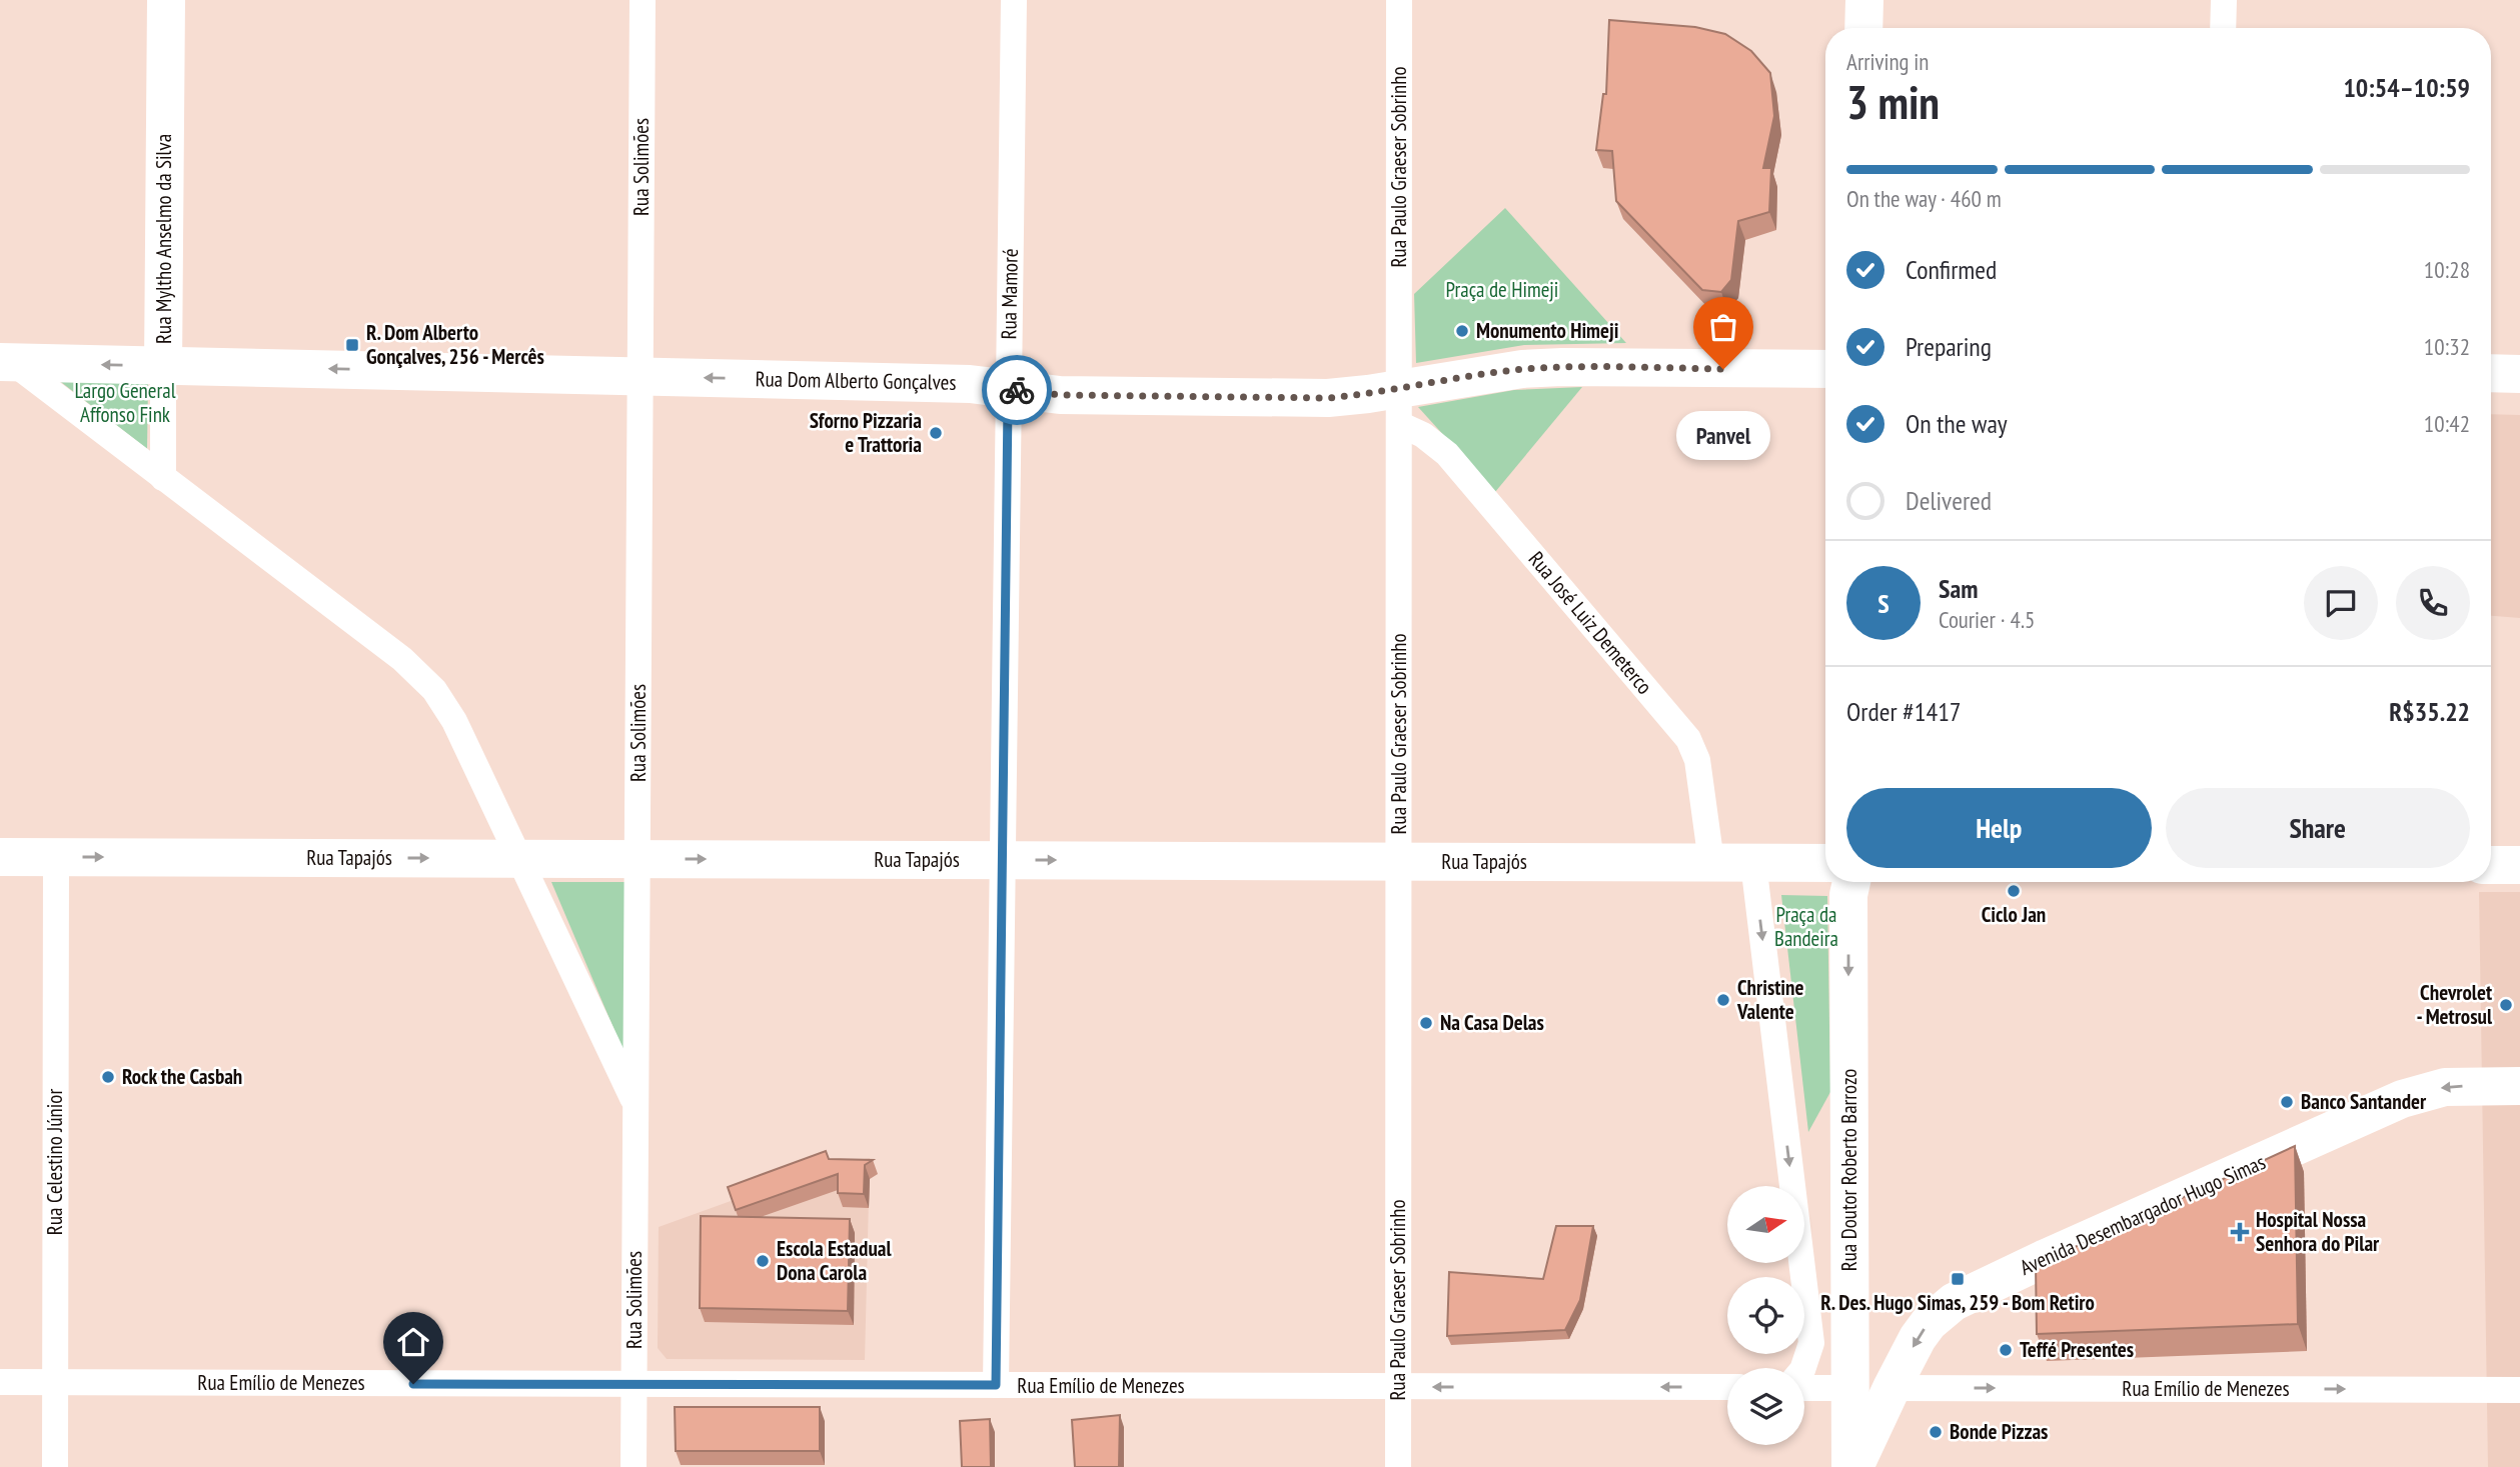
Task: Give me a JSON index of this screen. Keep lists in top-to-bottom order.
{
  "streets": {
    "main road": [
      "Rua Myltho Anselmo da Silva",
      "Rua Dom Alberto Gonçalves",
      "Rua Tapajós",
      "Rua Doutor Roberto Barrozo",
      "Avenida Desembargador Hugo Simas"
    ],
    "street": [
      "Rua Solimões",
      "Rua Paulo Graeser Sobrinho",
      "Rua Mamoré",
      "Rua José Luiz Demeterco",
      "Rua Celestino Júnior",
      "Rua Emílio de Menezes"
    ]
  },
  "crossings": [
    ["Rua Solimões", "Rua Dom Alberto Gonçalves"],
    ["Rua Solimões", "Rua Tapajós"],
    ["Rua Solimões", "Rua Emílio de Menezes"],
    ["Rua Paulo Graeser Sobrinho", "Rua Dom Alberto Gonçalves"],
    ["Rua Paulo Graeser Sobrinho", "Rua José Luiz Demeterco"],
    ["Rua Paulo Graeser Sobrinho", "Rua Tapajós"],
    ["Rua Paulo Graeser Sobrinho", "Rua Emílio de Menezes"],
    ["Rua Myltho Anselmo da Silva", "Rua Dom Alberto Gonçalves"],
    ["Rua Mamoré", "Rua Dom Alberto Gonçalves"],
    ["Rua Mamoré", "Rua Tapajós"],
    ["Rua Mamoré", "Rua Emílio de Menezes"],
    ["Rua Dom Alberto Gonçalves", "Rua José Luiz Demeterco"],
    ["Rua José Luiz Demeterco", "Rua Tapajós"],
    ["Rua Tapajós", "Rua Celestino Júnior"],
    ["Rua Celestino Júnior", "Rua Emílio de Menezes"],
    ["Rua Doutor Roberto Barrozo", "Avenida Desembargador Hugo Simas"],
    ["Avenida Desembargador Hugo Simas", "Rua Emílio de Menezes"]
  ],
  "one_way": [
    "Rua Dom Alberto Gonçalves",
    "Rua Tapajós",
    "Rua Doutor Roberto Barrozo",
    "Avenida Desembargador Hugo Simas"
  ],
  "parks": ["Praça de Himeji", "Largo General Affonso Fink", "Praça da Bandeira"],
  "places": {
    "other": [
      "Monumento Himeji",
      "Panvel",
      "Sforno Pizzaria e Trattoria",
      "Ciclo Jan",
      "Christine Valente",
      "Chevrolet - Metrosul",
      "Na Casa Delas",
      "Rock the Casbah",
      "Banco Santander",
      "Escola Estadual Dona Carola",
      "Teffé Presentes",
      "Bonde Pizzas"
    ],
    "transit": ["R. Dom Alberto Gonçalves, 256 - Mercês", "R. Des. Hugo Simas, 259 - Bom Retiro"],
    "health": ["Hospital Nossa Senhora do Pilar"]
  },
  "north": "right",
  "page": {
    "heading": ["3 min", "Arriving in", "10:54–10:59"],
    "panel": [
      "Sam",
      "Courier · 4.5",
      "Order #1417",
      "R$35.22"
    ],
    "bar": "On the way · 460 m",
    "list": [
      ["Confirmed", "10:28"],
      ["Preparing", "10:32"],
      ["On the way", "10:42"],
      "Delivered"
    ],
    "bubble": "Panvel",
    "round": "S",
    "buttons": ["Help", "Share"]
  }
}
